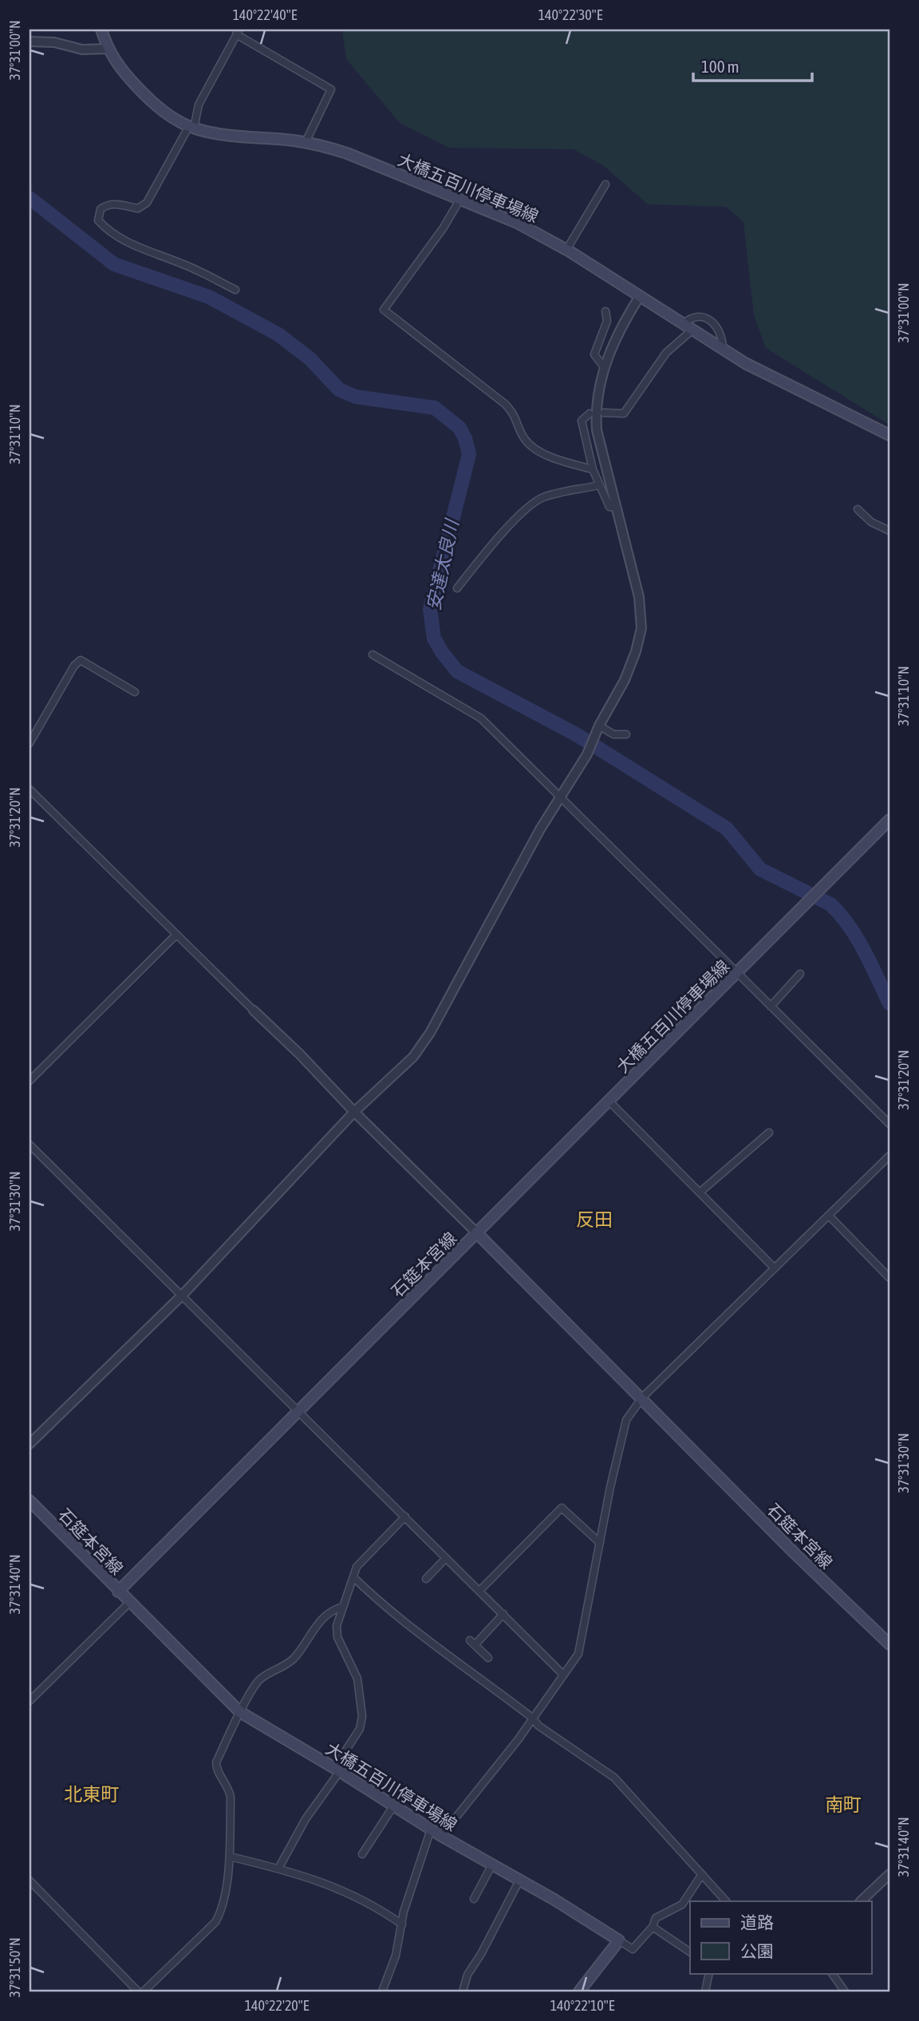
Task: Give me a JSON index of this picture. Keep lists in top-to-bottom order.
{
  "streets": {
    "main road": ["大橋五百川停車場線", "石筵本宮線"]
  },
  "crossings": [
    ["大橋五百川停車場線", "石筵本宮線"]
  ],
  "districts": ["反田", "北東町", "南町"],
  "water": ["安達太良川"],
  "legend": ["道路", "公園"],
  "scale_bar": "100 m",
  "coordinates": [
    "140°22'40\"E",
    "140°22'30\"E",
    "37°31'00\"N",
    "37°31'10\"N",
    "37°31'20\"N",
    "37°31'30\"N",
    "37°31'40\"N",
    "37°31'50\"N",
    "140°22'20\"E",
    "140°22'10\"E"
  ]
}
